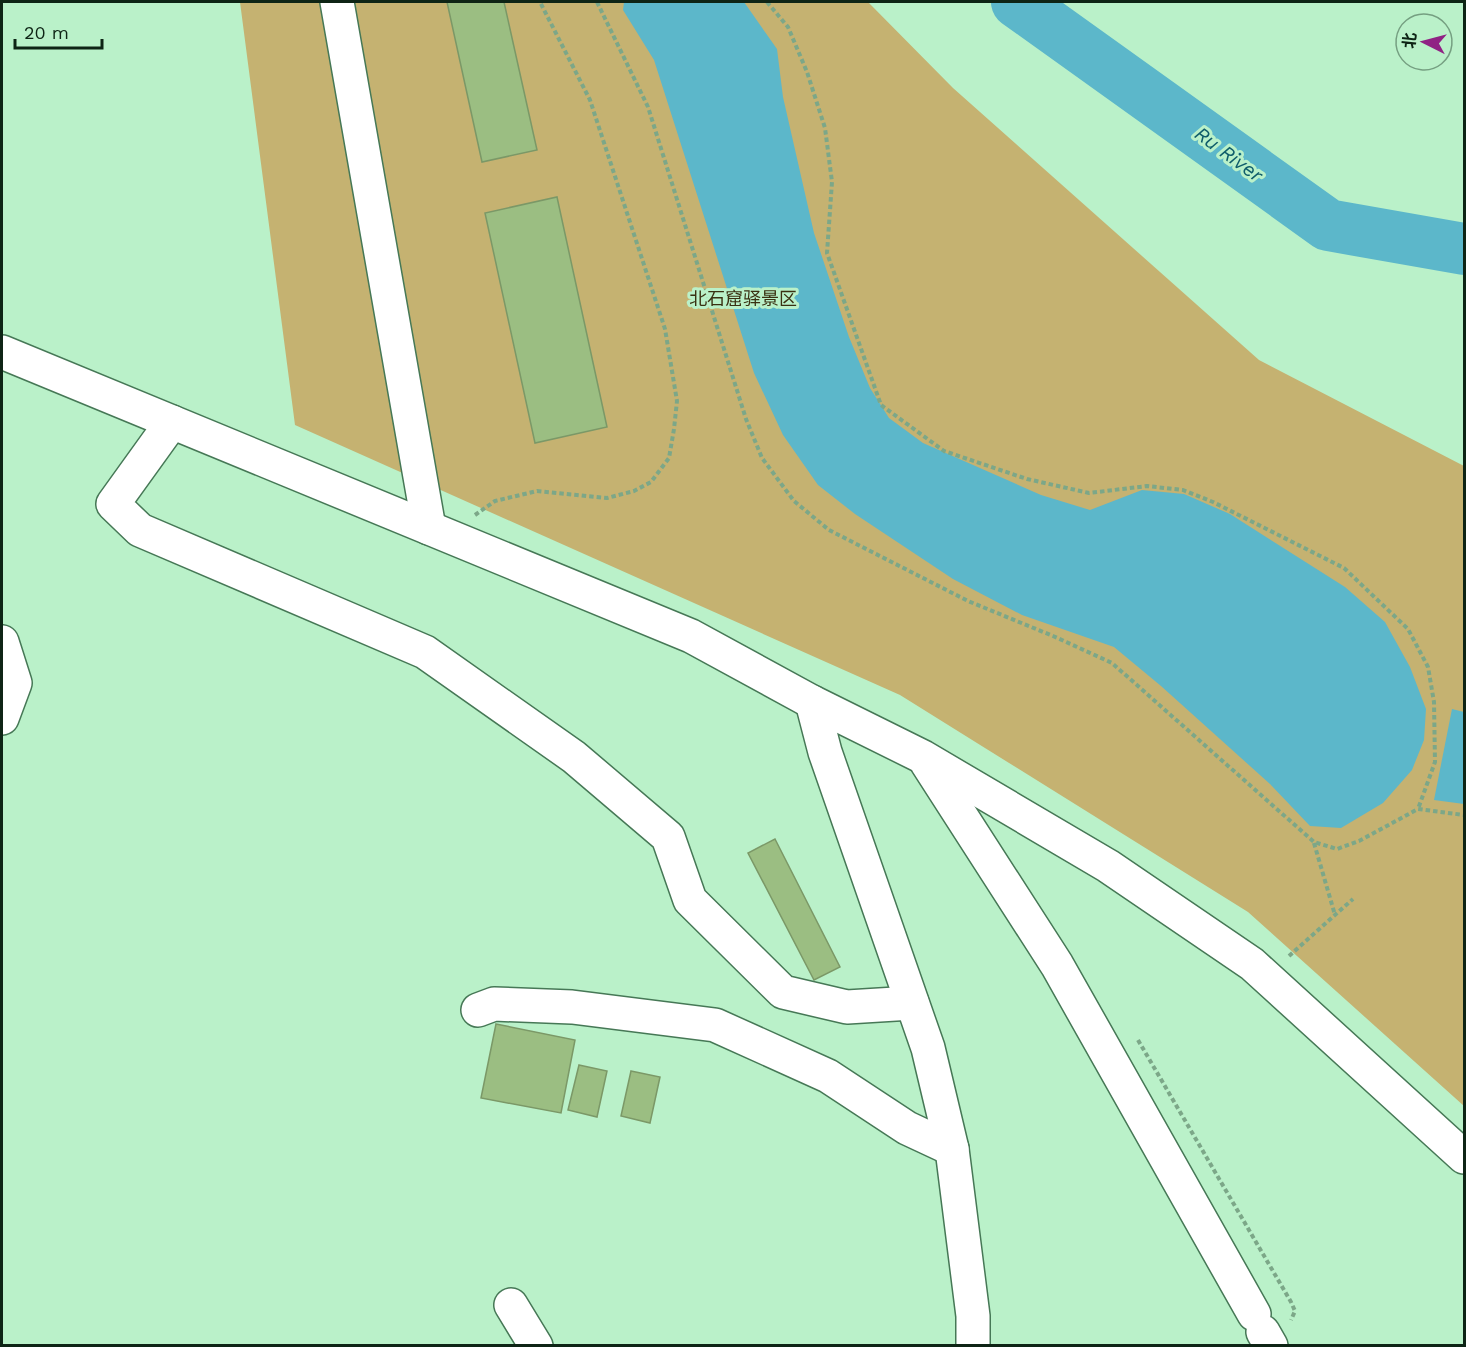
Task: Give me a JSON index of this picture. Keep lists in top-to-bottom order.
{
  "water": ["Ru River"],
  "parks": ["北石窟驿景区"],
  "scale_bar": "20 m",
  "north": "left"
}
